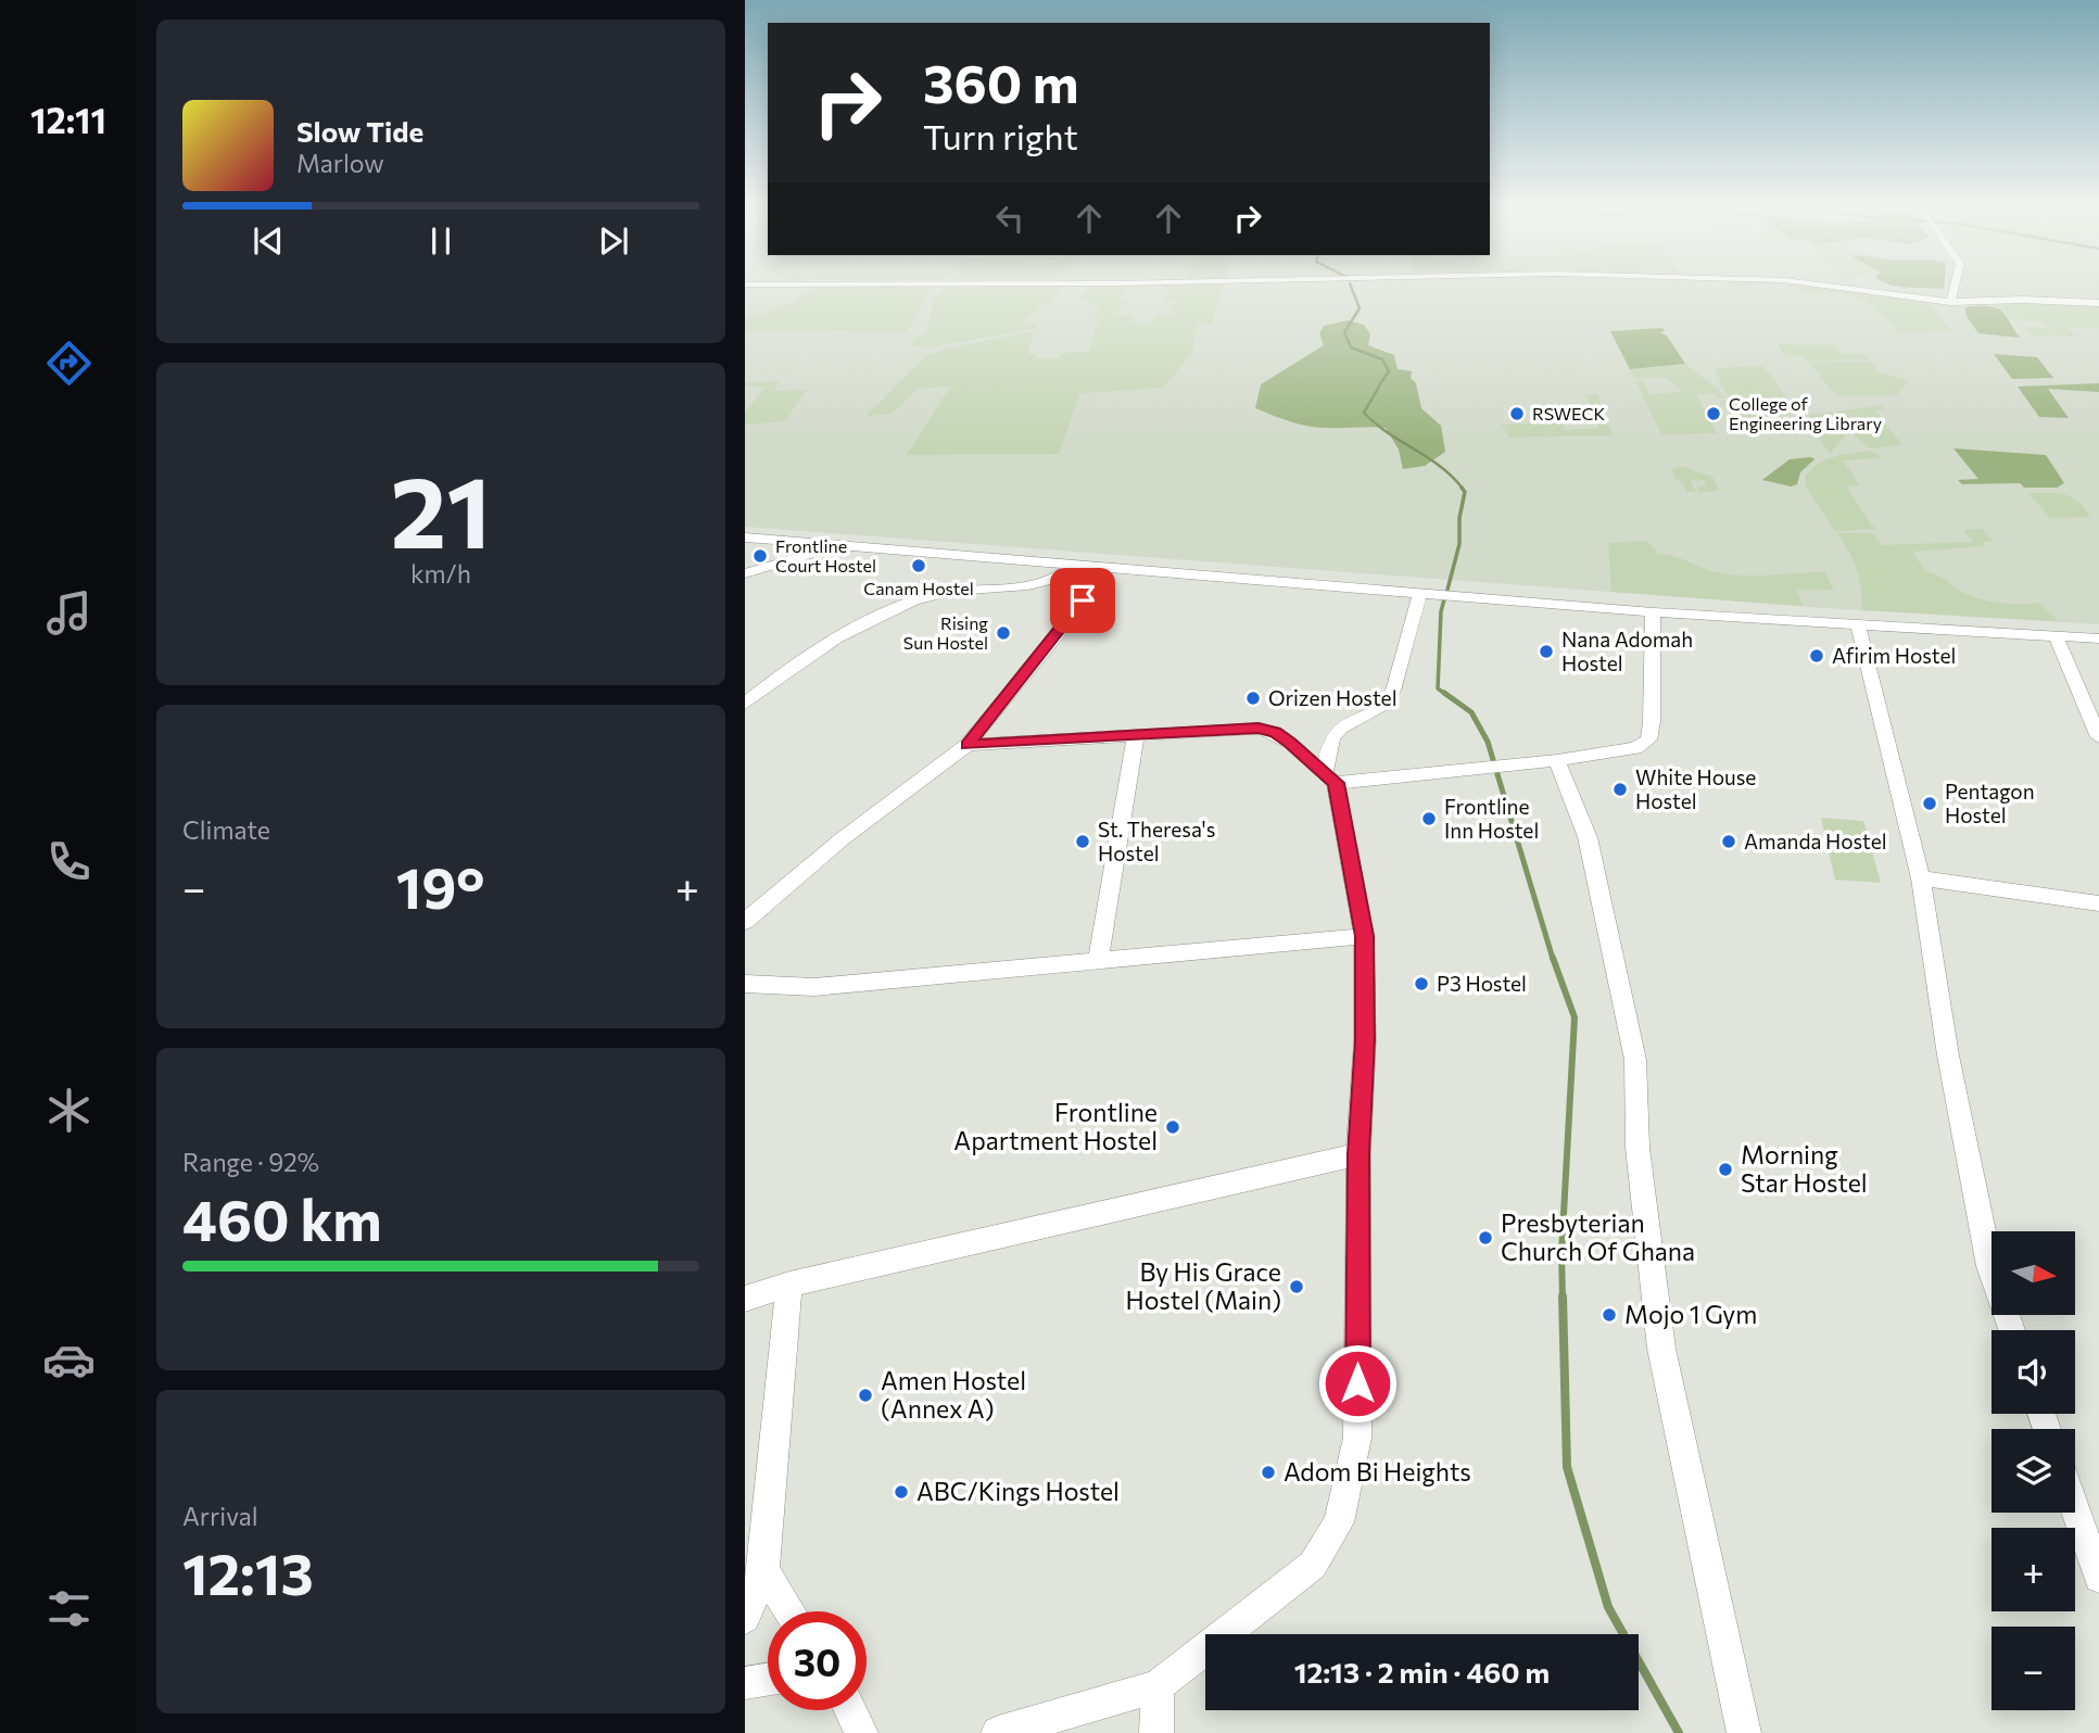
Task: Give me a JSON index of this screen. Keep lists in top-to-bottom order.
{
  "places": [
    "RSWECK",
    "College of Engineering Library",
    "Frontline Court Hostel",
    "Canam Hostel",
    "Rising Sun Hostel",
    "Nana Adomah Hostel",
    "Afirim Hostel",
    "Orizen Hostel",
    "White House Hostel",
    "Pentagon Hostel",
    "Frontline Inn Hostel",
    "St. Theresa's Hostel",
    "Amanda Hostel",
    "P3 Hostel",
    "Frontline Apartment Hostel",
    "Morning Star Hostel",
    "Presbyterian Church Of Ghana",
    "By His Grace Hostel (Main)",
    "Mojo 1 Gym",
    "Amen Hostel (Annex A)",
    "Adom Bi Heights",
    "ABC/Kings Hostel"
  ],
  "north": "right",
  "page": {
    "tabs": "12:11",
    "turn": ["360 m", "Turn right"],
    "song": ["Slow Tide", "Marlow"],
    "tile": [
      ["21", "km/h"],
      "Climate",
      ["Range · 92%", "460 km"],
      ["Arrival", "12:13"]
    ],
    "heat": ["−", "19°", "+"],
    "map_buttons": ["+", "−"],
    "limit": "30",
    "trip": "12:13 · 2 min · 460 m"
  }
}
